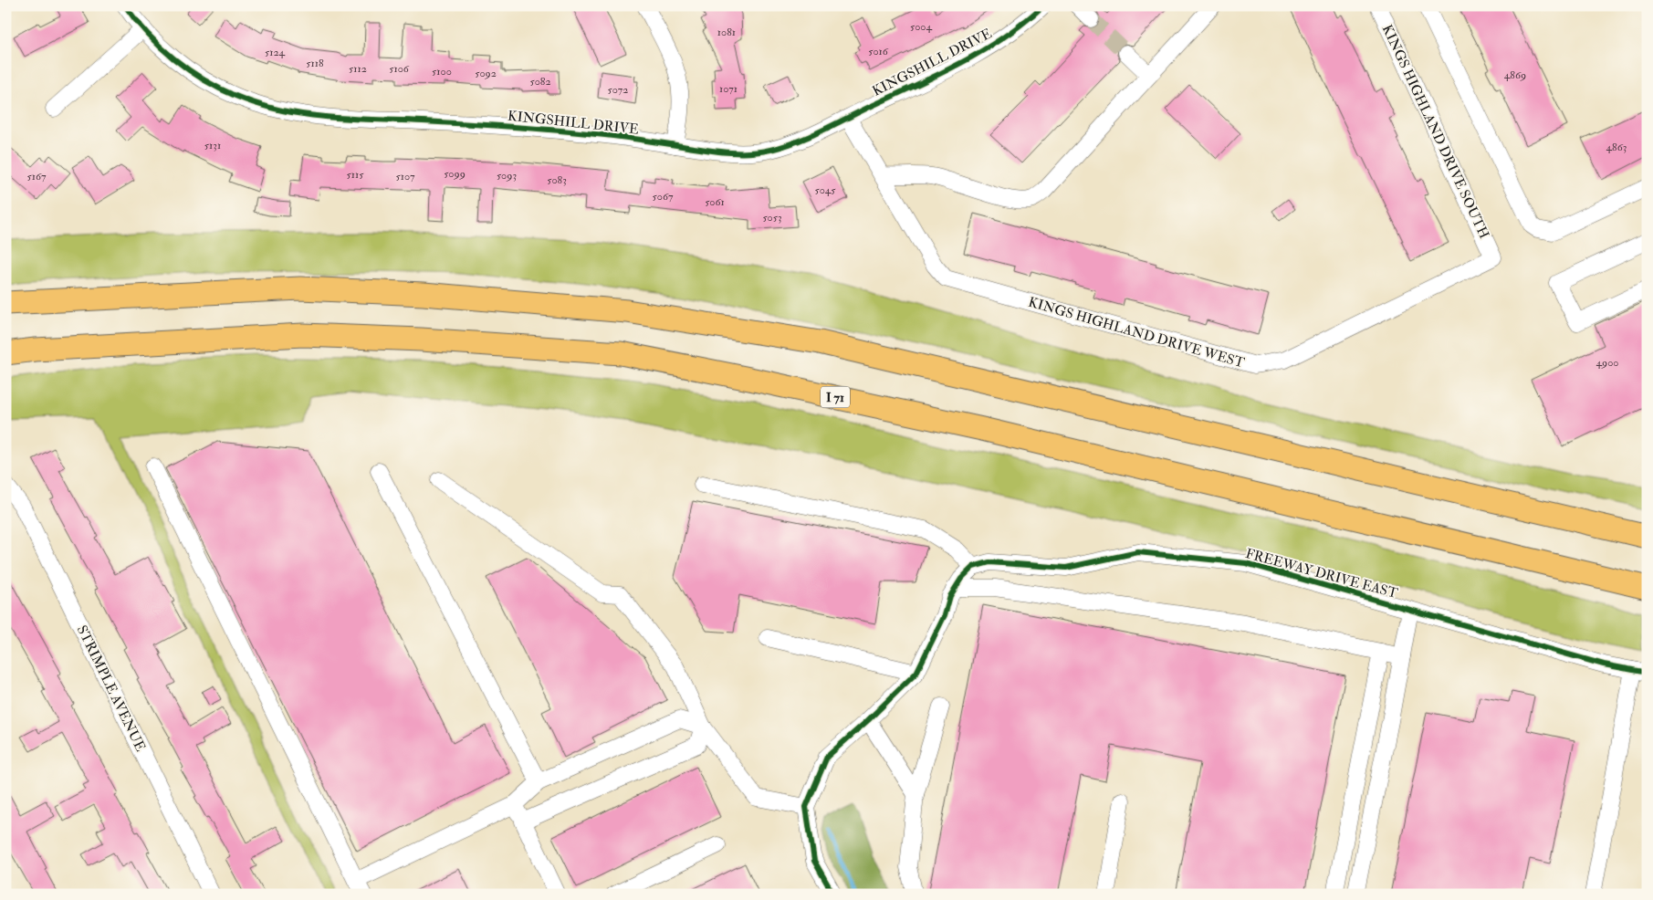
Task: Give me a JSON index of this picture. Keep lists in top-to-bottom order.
{
  "streets": {
    "highway": ["I 71"],
    "street": [
      "KINGSHILL DRIVE",
      "KINGS HIGHLAND DRIVE SOUTH",
      "KINGS HIGHLAND DRIVE WEST",
      "FREEWAY DRIVE EAST",
      "STRIMPLE AVENUE"
    ]
  },
  "crossings": [
    ["KINGSHILL DRIVE", "KINGS HIGHLAND DRIVE WEST"],
    ["KINGS HIGHLAND DRIVE SOUTH", "KINGS HIGHLAND DRIVE WEST"]
  ],
  "house_numbers": [
    "5004",
    "1081",
    "5016",
    "5124",
    "5118",
    "5112",
    "5106",
    "5100",
    "5092",
    "4869",
    "5082",
    "1071",
    "5072",
    "5131",
    "4863",
    "5099",
    "5115",
    "5093",
    "5167",
    "5107",
    "5083",
    "5045",
    "5067",
    "5061",
    "5053",
    "4900"
  ]
}
